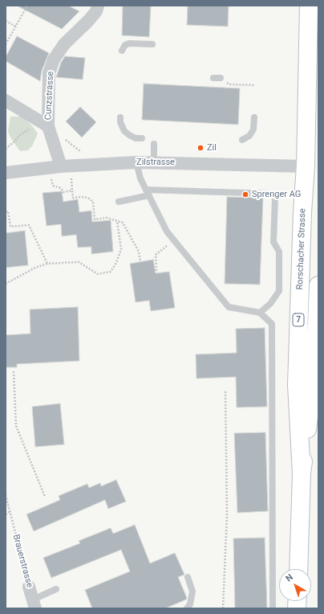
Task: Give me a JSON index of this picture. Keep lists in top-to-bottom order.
{
  "streets": {
    "main road": ["Rorschacher Strasse", "7"],
    "street": ["Cunzstrasse", "Zilstrasse", "Brauerstrasse"]
  },
  "crossings": [
    ["Cunzstrasse", "Zilstrasse"],
    ["Zilstrasse", "Rorschacher Strasse"]
  ],
  "places": ["Zil", "Sprenger AG"],
  "north": "top left"
}
